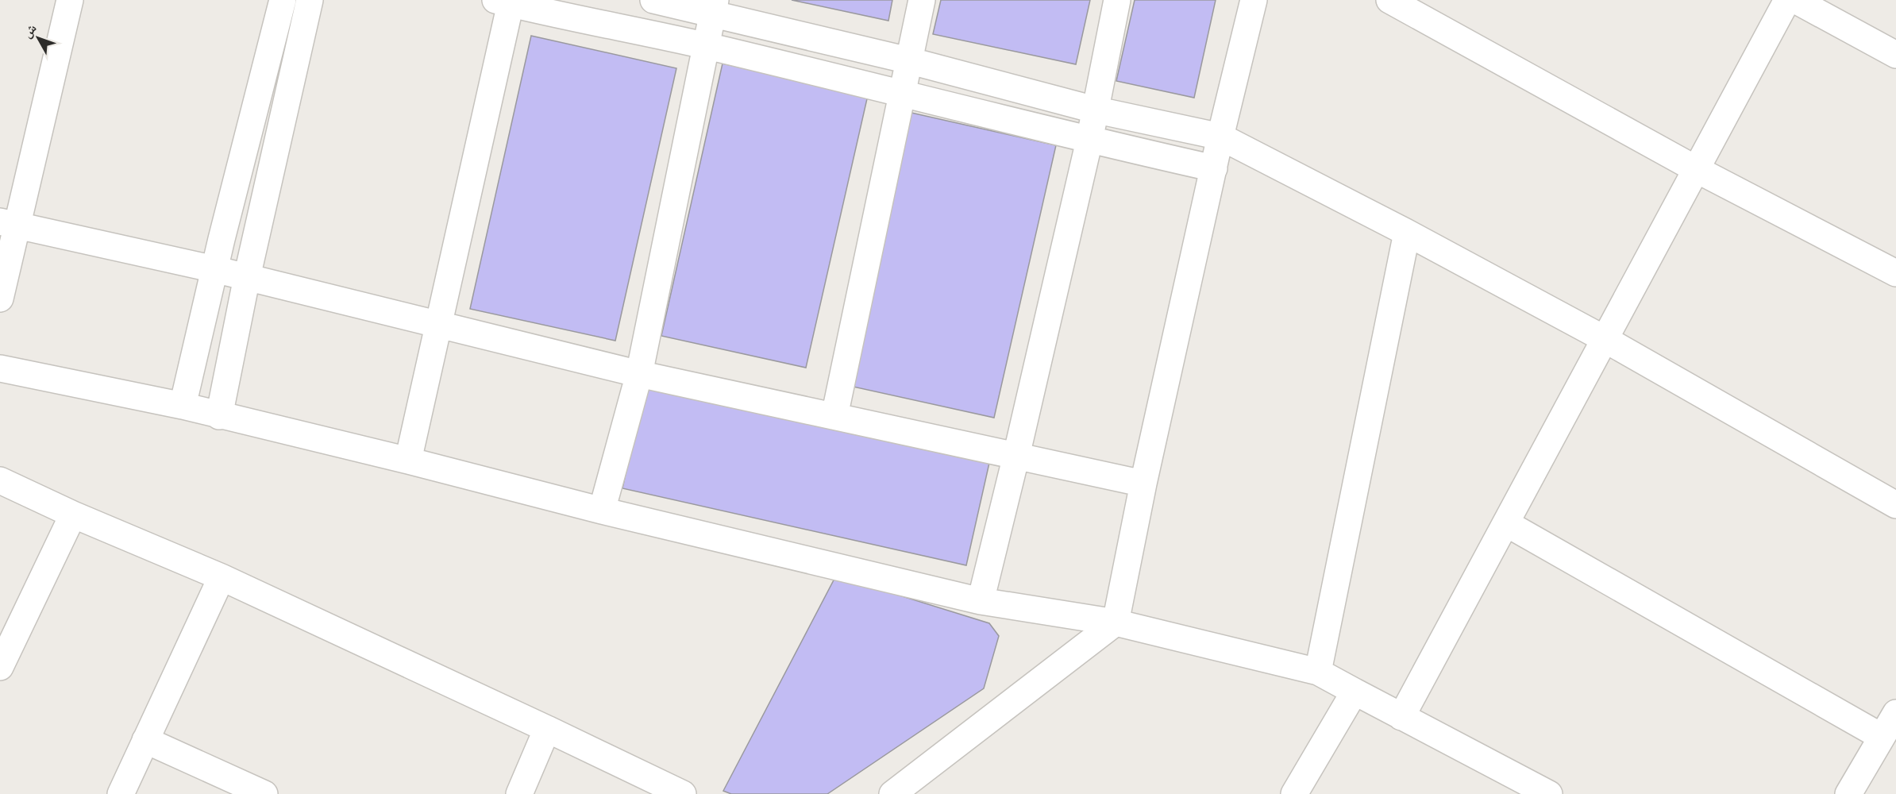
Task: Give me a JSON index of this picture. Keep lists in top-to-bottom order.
{
  "north": "top left"
}
